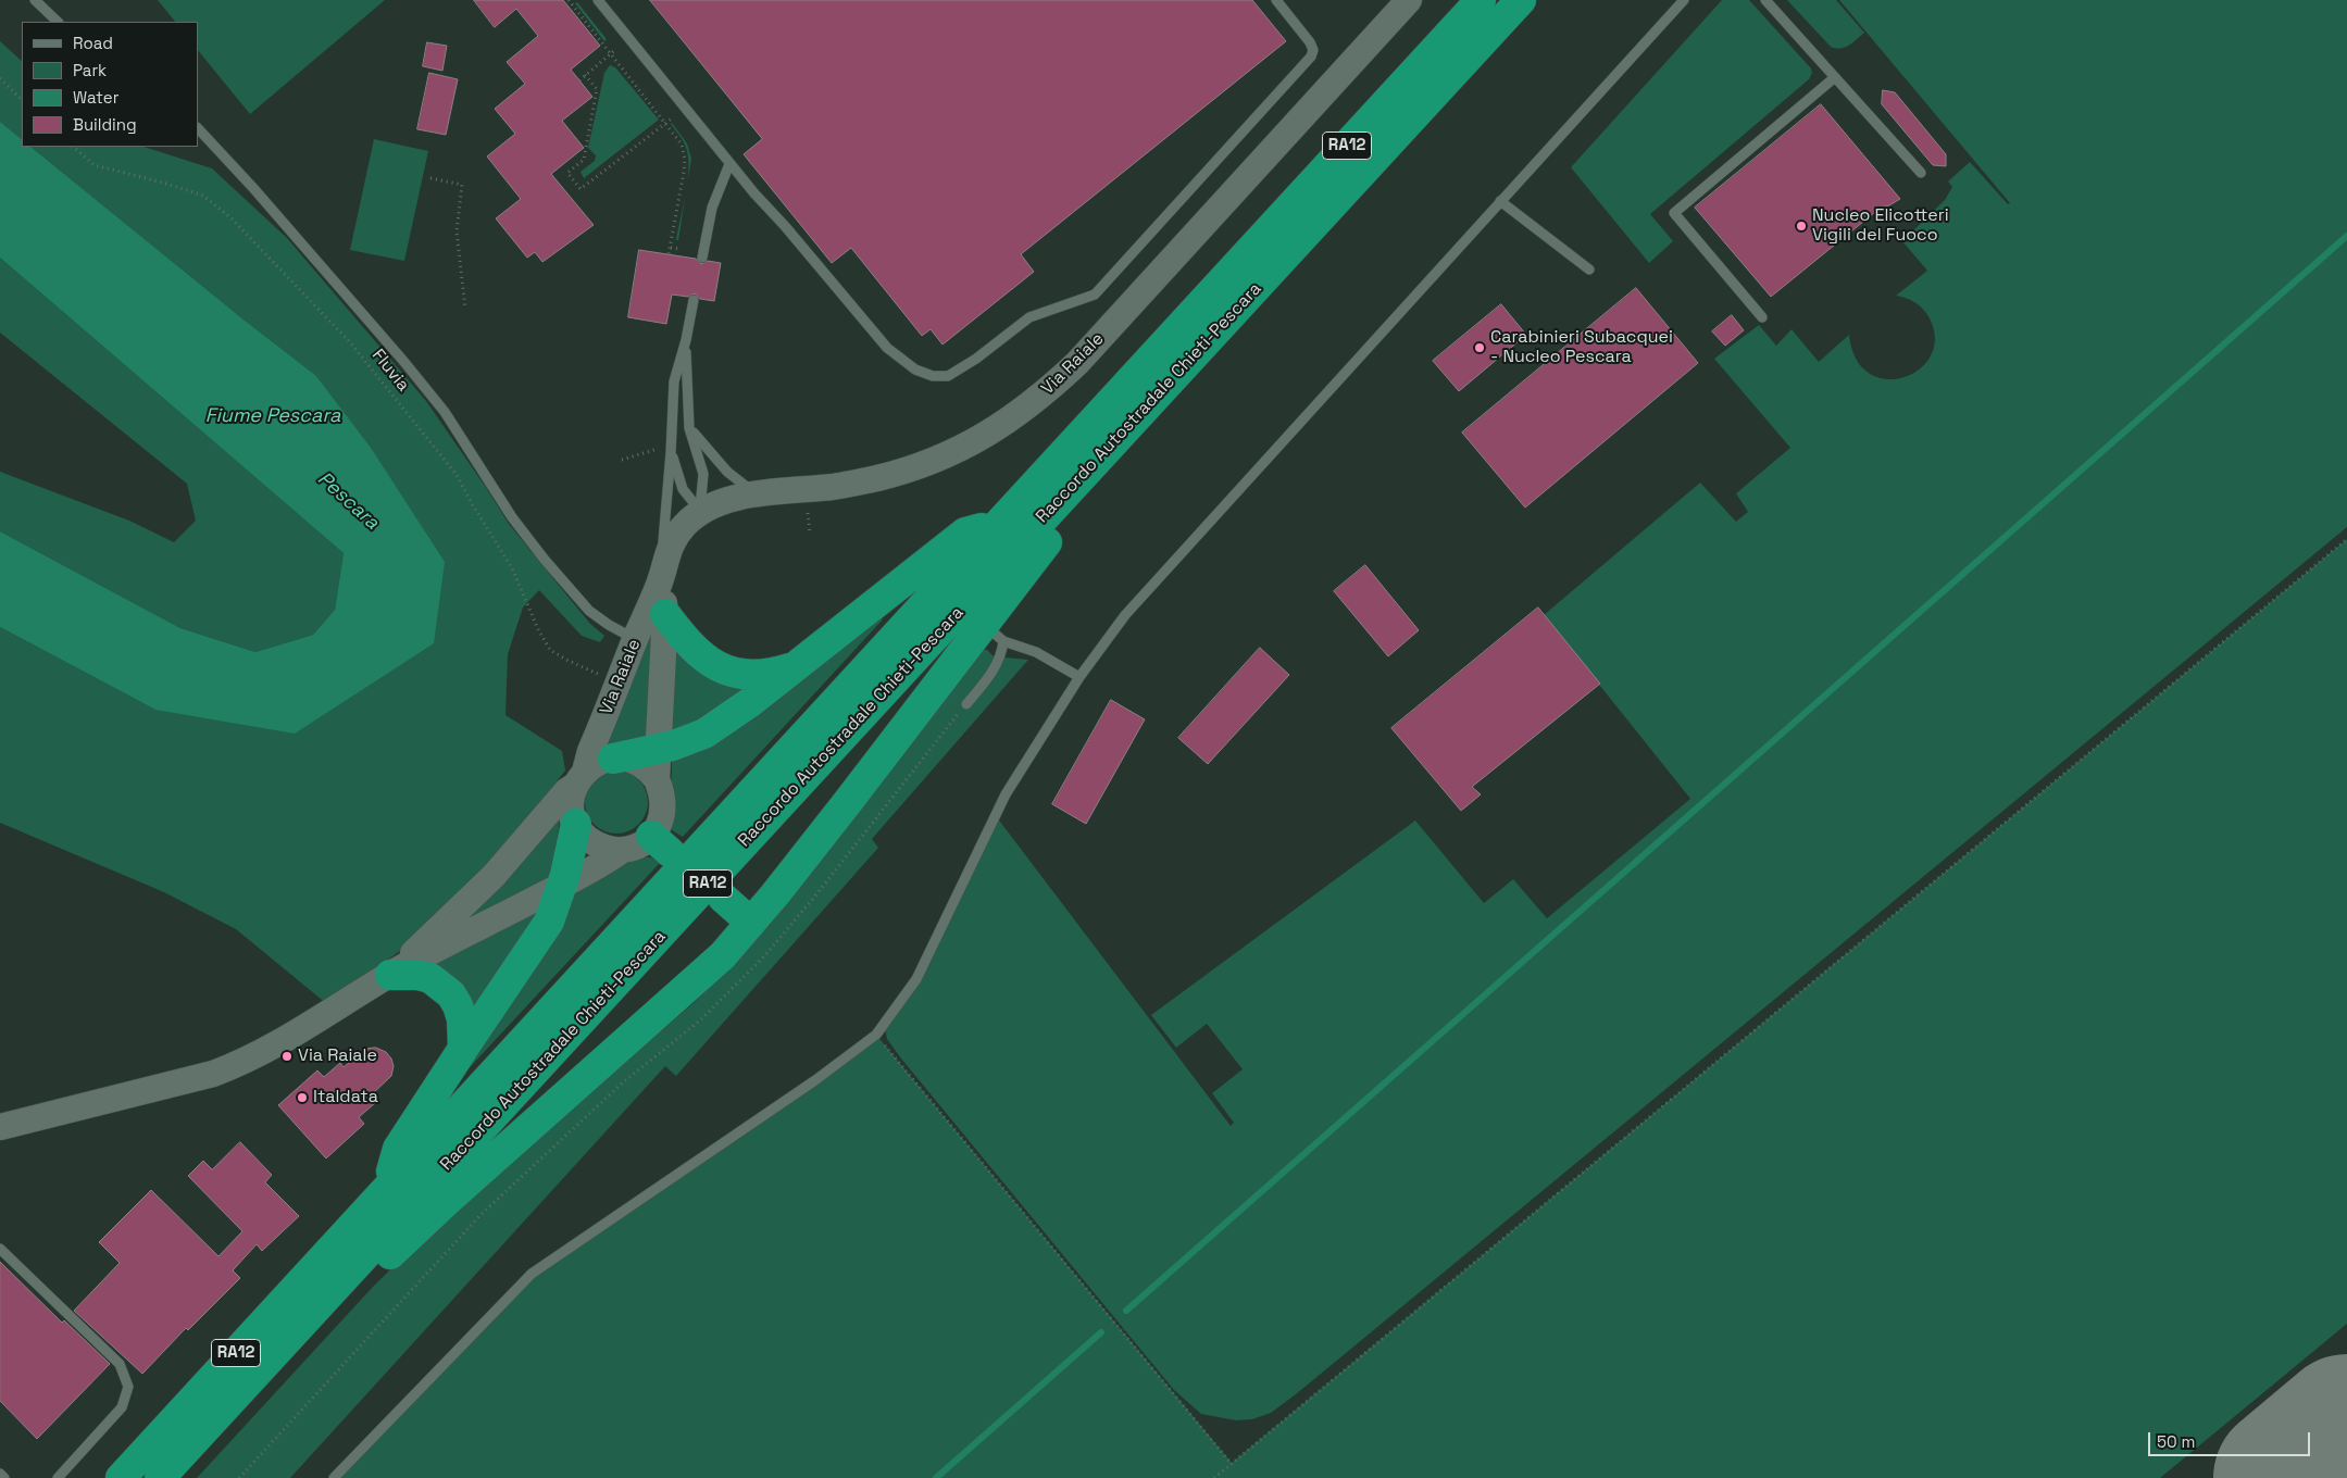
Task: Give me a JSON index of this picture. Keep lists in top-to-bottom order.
{
  "streets": {
    "highway": ["RA12", "Raccordo Autostradale Chieti-Pescara"],
    "street": ["Via Raiale"],
    "path": ["Fluvia"]
  },
  "crossings": [
    ["Via Raiale", "Fluvia"]
  ],
  "water": ["Fiume Pescara", "Pescara"],
  "places": [
    "Nucleo Elicotteri Vigili del Fuoco",
    "Carabinieri Subacquei - Nucleo Pescara",
    "Via Raiale",
    "Italdata"
  ],
  "legend": [
    "Road",
    "Park",
    "Water",
    "Building"
  ],
  "scale_bar": "50 m"
}
